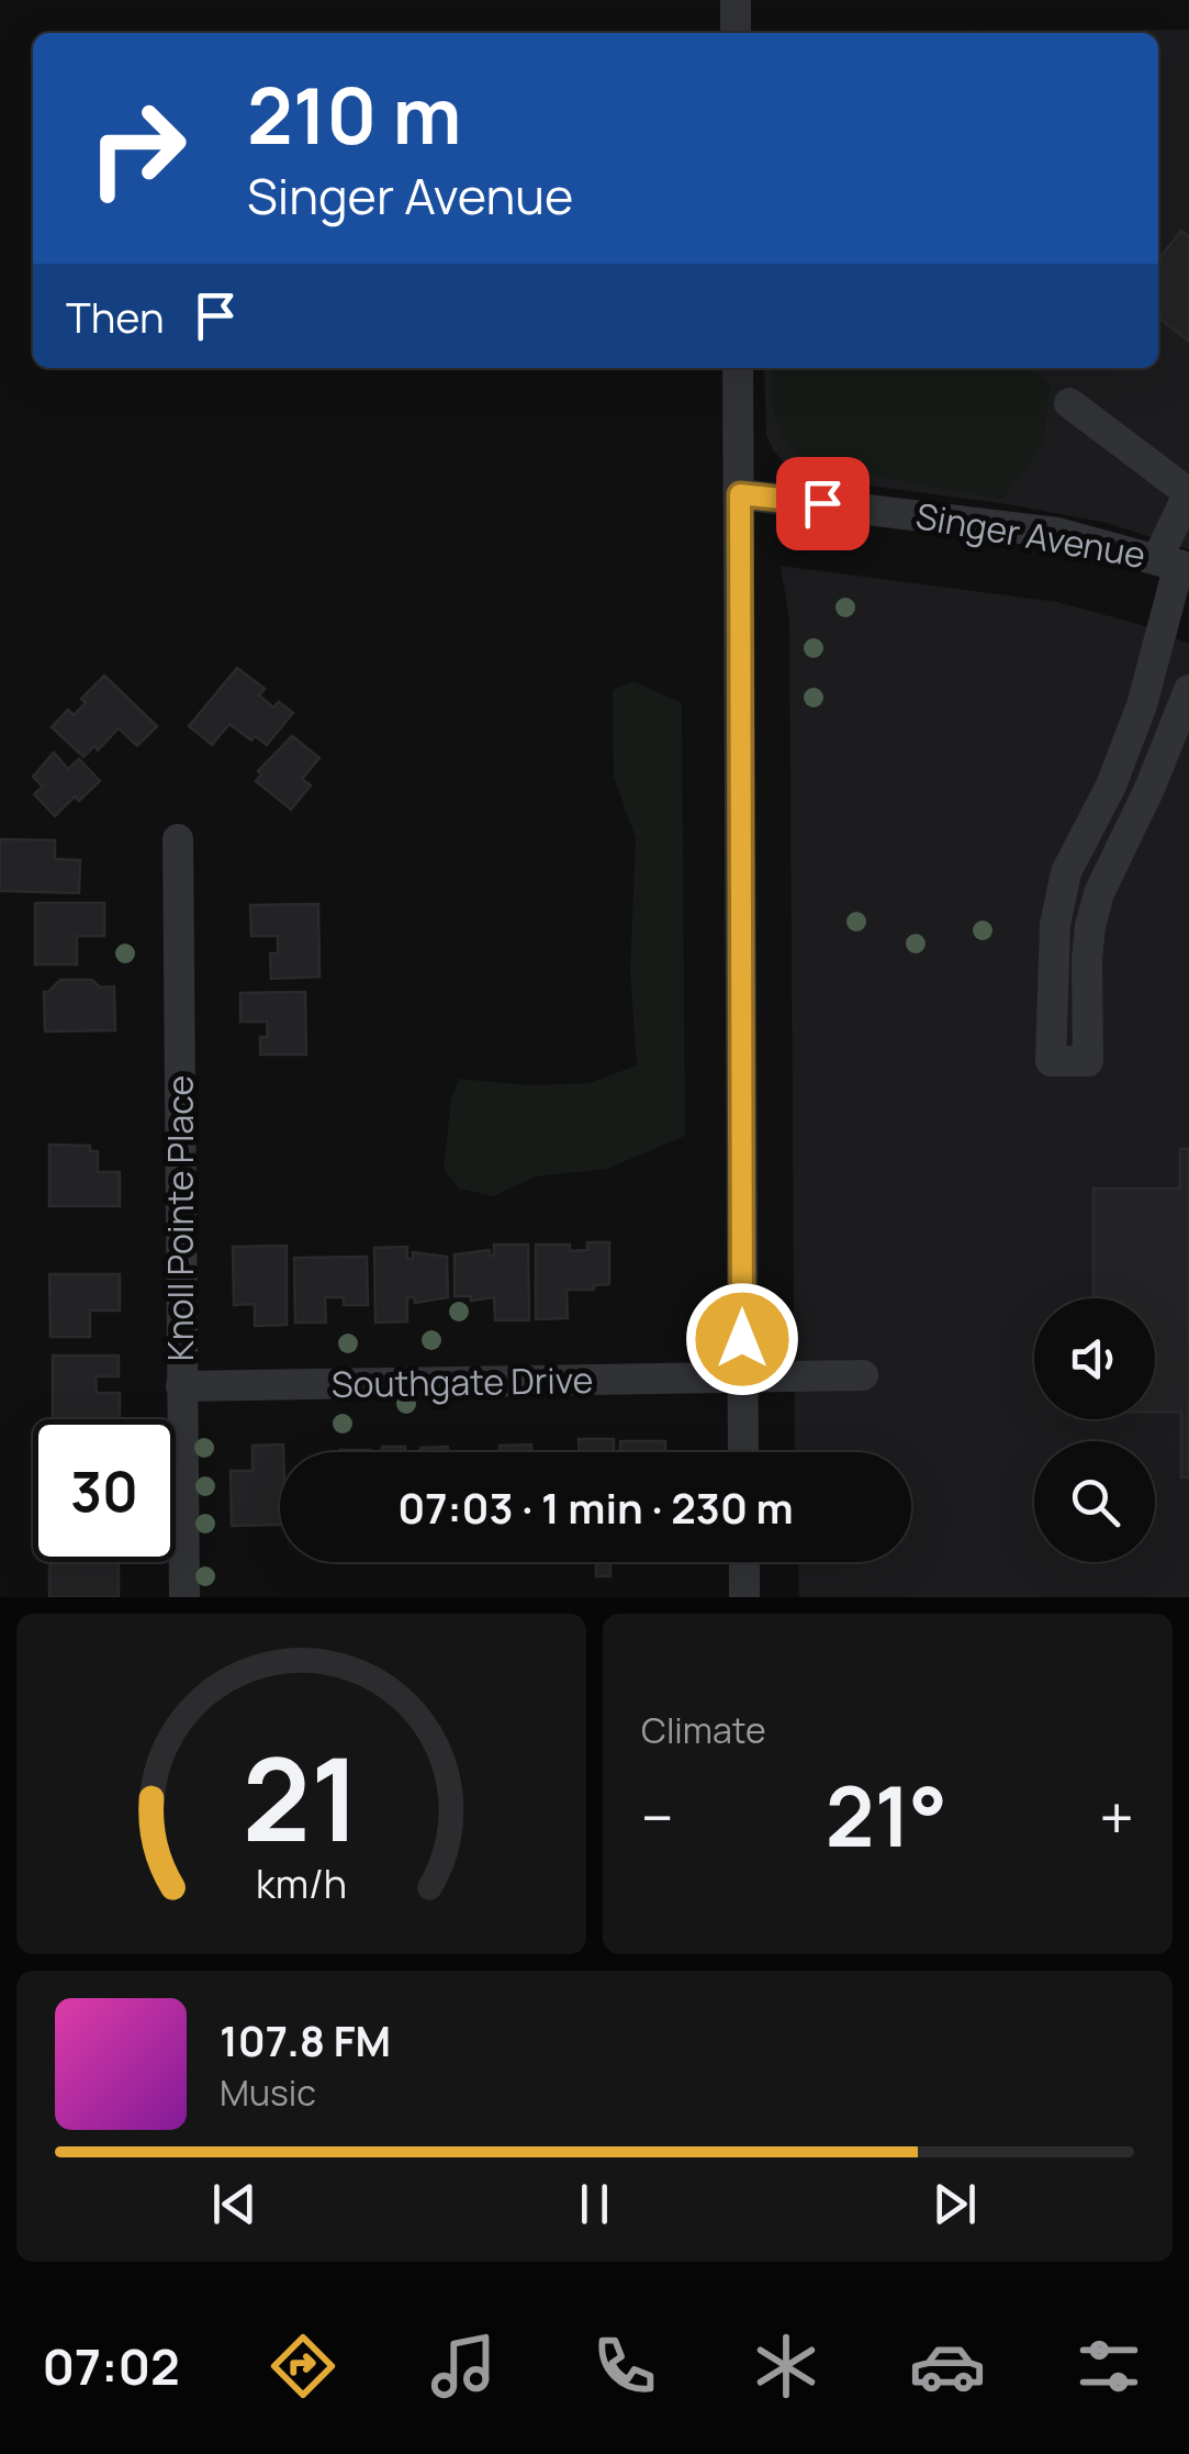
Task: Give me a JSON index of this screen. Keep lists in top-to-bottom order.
{
  "streets": {
    "street": ["Singer Avenue", "Knoll Pointe Place", "Southgate Drive"]
  },
  "crossings": [
    ["Knoll Pointe Place", "Southgate Drive"]
  ],
  "page": {
    "turn": ["210 m", "Singer Avenue"],
    "then": "Then",
    "limit": "30",
    "trip": "07:03 · 1 min · 230 m",
    "tile": "Climate",
    "heat": ["−", "21°", "+"],
    "song": ["107.8 FM", "Music"],
    "tabs": "07:02",
    "gauge": ["21", "km/h"]
  }
}
